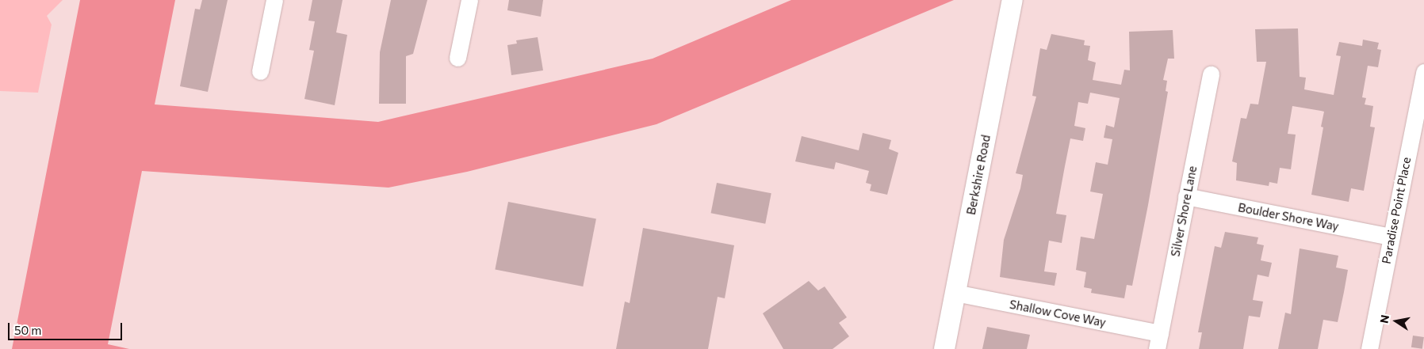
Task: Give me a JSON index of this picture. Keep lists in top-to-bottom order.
{
  "streets": {
    "street": [
      "Berkshire Road",
      "Paradise Point Place",
      "Silver Shore Lane",
      "Boulder Shore Way",
      "Shallow Cove Way"
    ]
  },
  "crossings": [
    ["Berkshire Road", "Shallow Cove Way"],
    ["Paradise Point Place", "Boulder Shore Way"],
    ["Silver Shore Lane", "Boulder Shore Way"],
    ["Silver Shore Lane", "Shallow Cove Way"]
  ],
  "scale_bar": "50 m",
  "north": "left"
}
